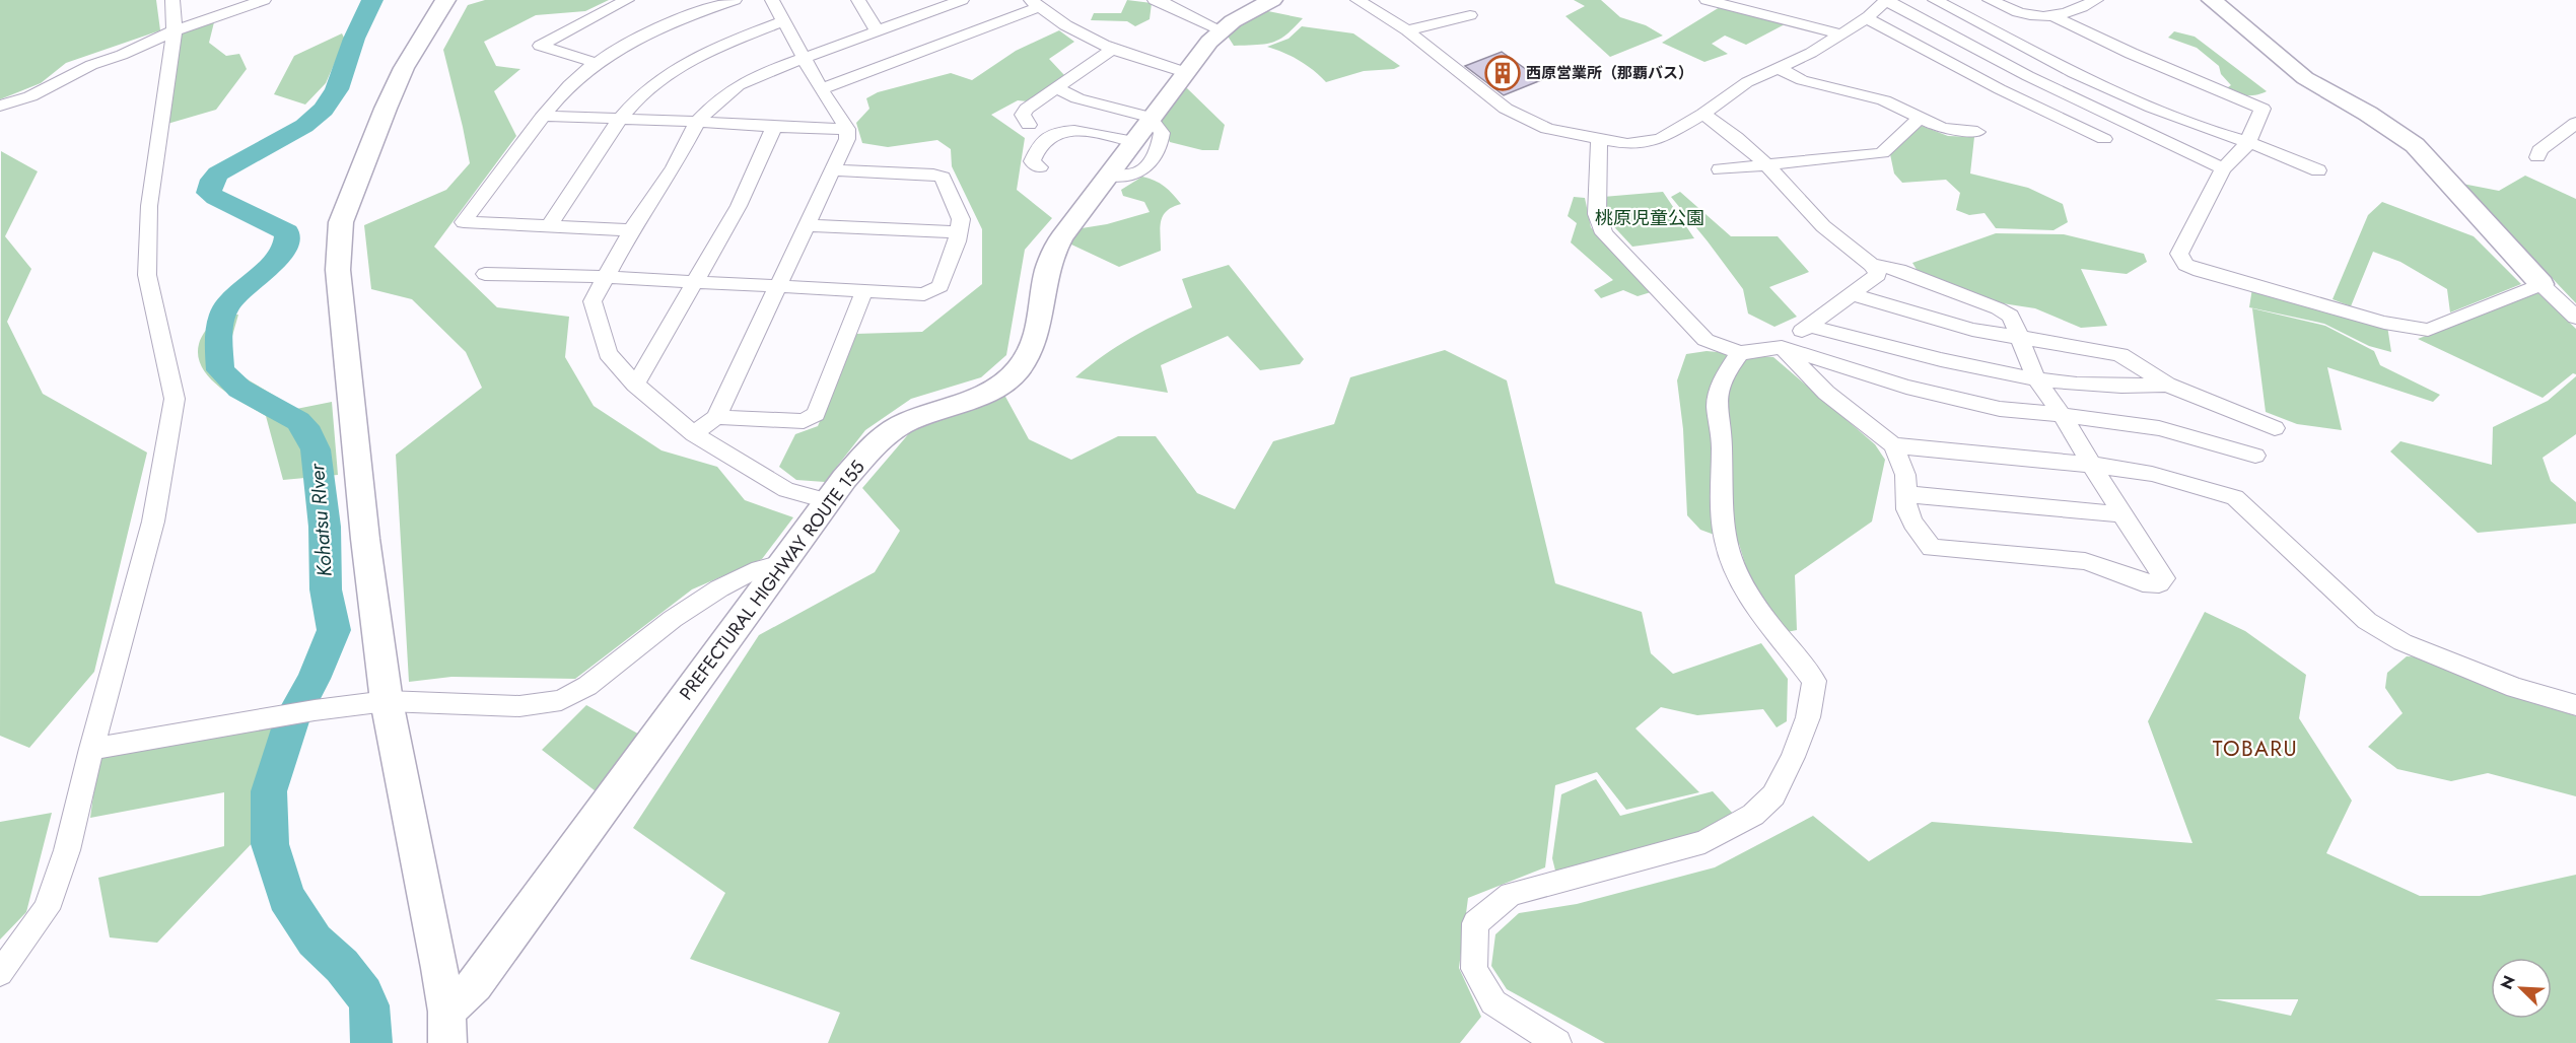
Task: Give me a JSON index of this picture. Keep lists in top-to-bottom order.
{
  "streets": {
    "main road": ["PREFECTURAL HIGHWAY ROUTE 155"]
  },
  "districts": ["TOBARU"],
  "water": ["Kohatsu RIver"],
  "parks": ["桃原児童公園"],
  "places": {
    "building": ["西原営業所（那覇バス）"]
  },
  "north": "top left"
}
